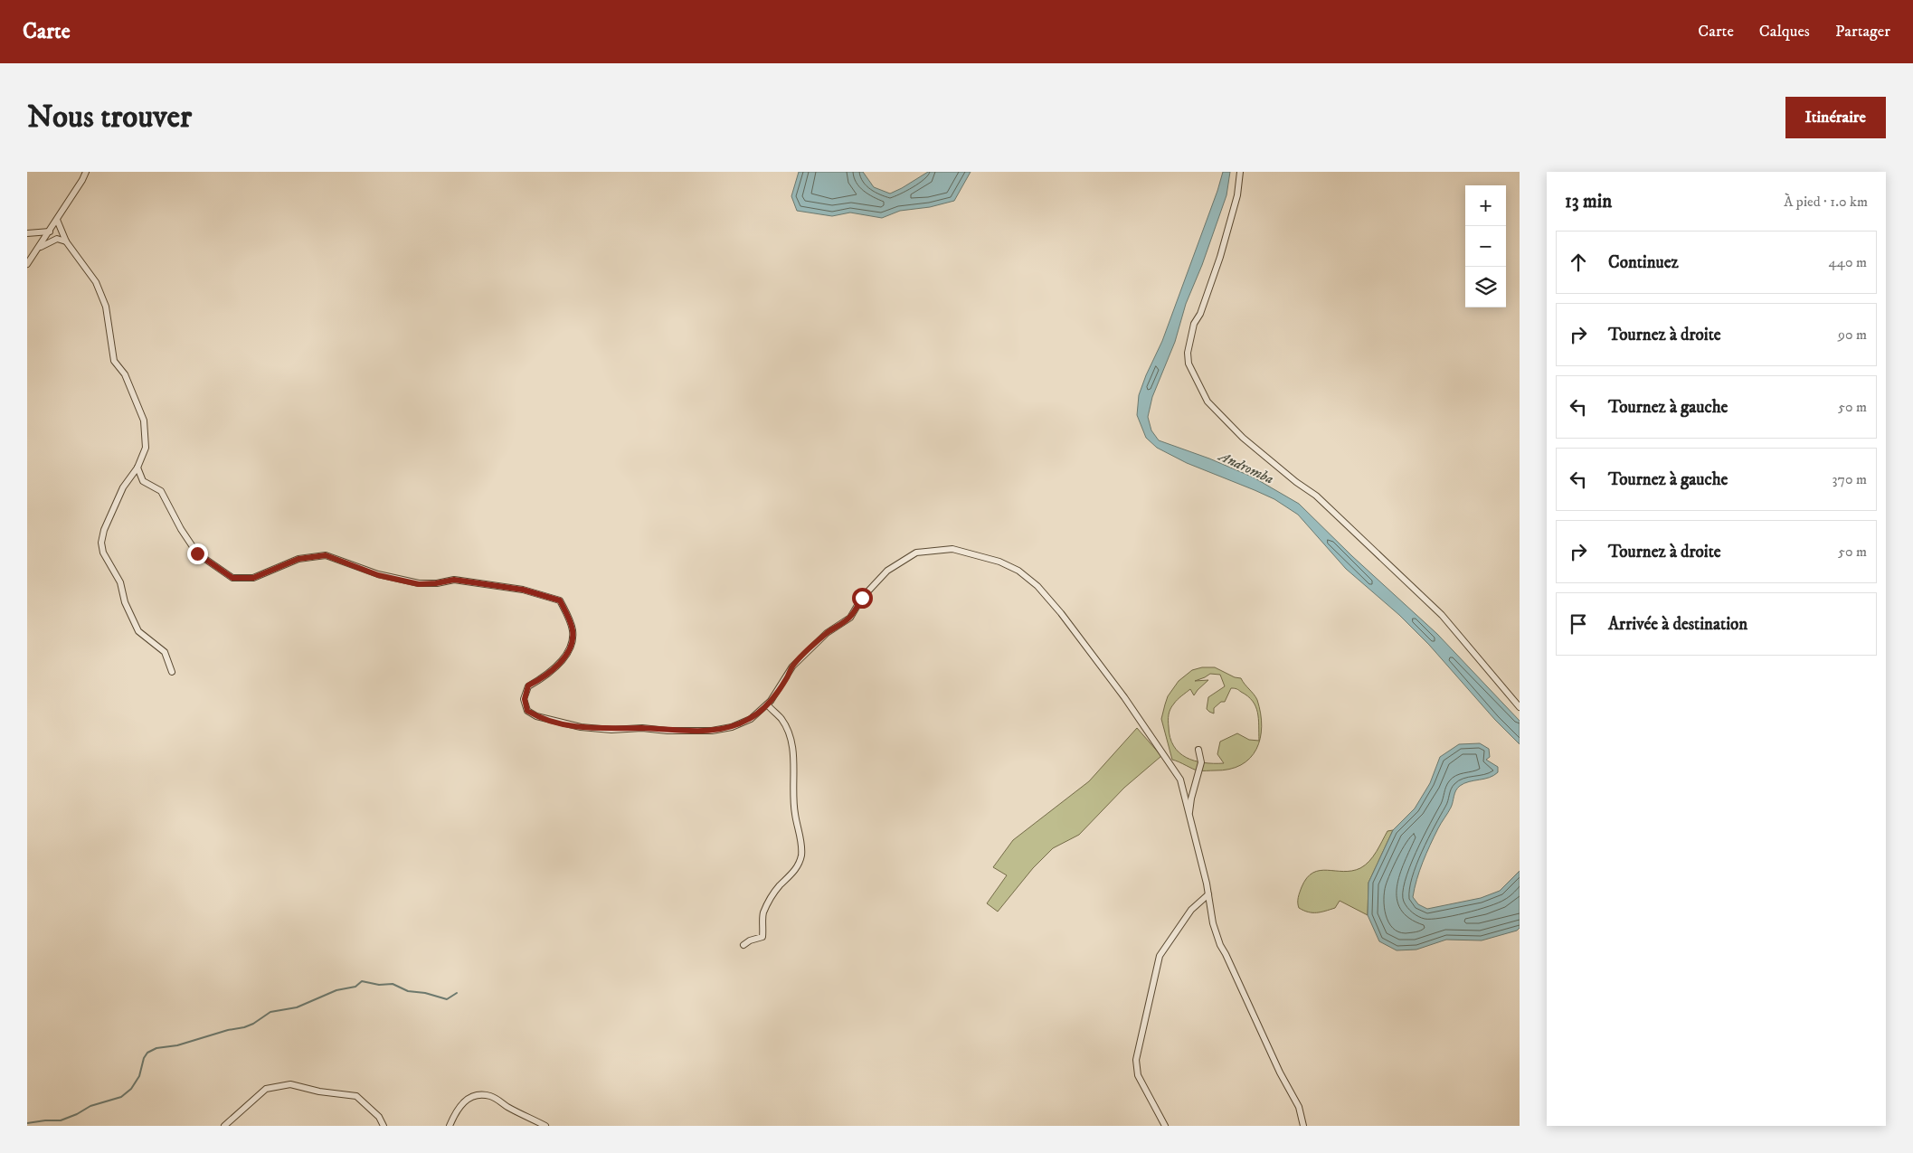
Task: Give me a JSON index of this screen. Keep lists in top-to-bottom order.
{
  "water": ["Andromba"],
  "page": {
    "header": "Carte",
    "nav": ["Carte", "Calques", "Partager"],
    "buttons": "Itinéraire",
    "title": "Nous trouver",
    "heading": ["13 min", "À pied · 1.0 km"],
    "map_buttons": ["+", "−"],
    "list": [
      ["Continuez", "440 m"],
      ["Tournez à droite", "90 m"],
      ["Tournez à gauche", "50 m"],
      ["Tournez à gauche", "370 m"],
      ["Tournez à droite", "50 m"],
      "Arrivée à destination"
    ]
  }
}
